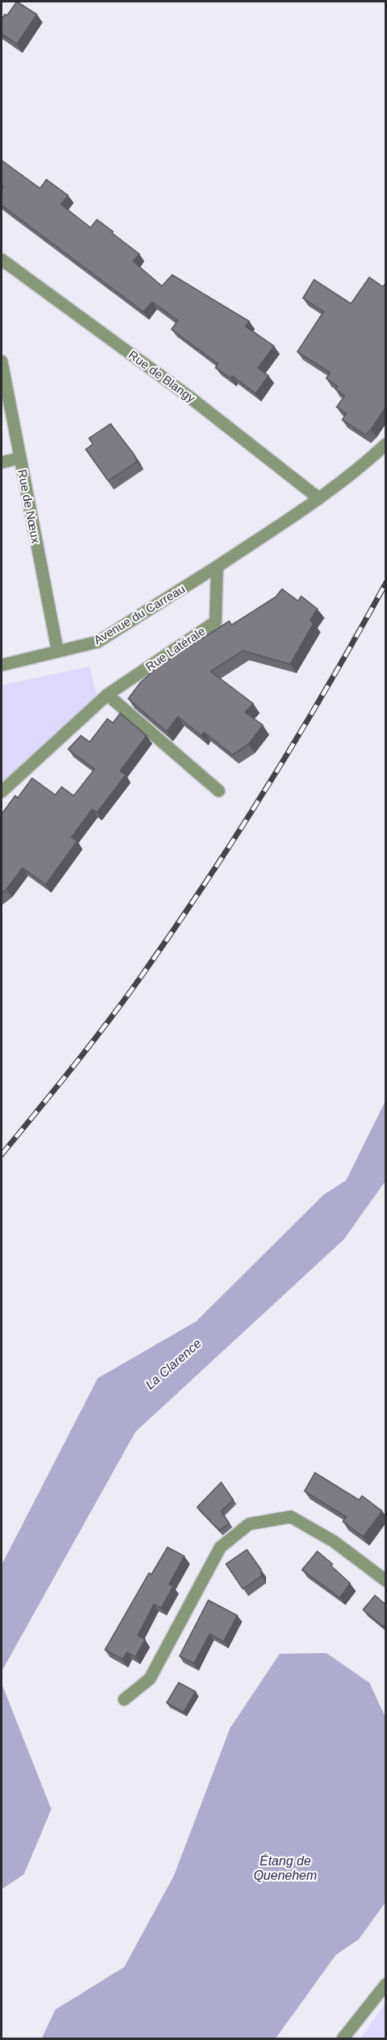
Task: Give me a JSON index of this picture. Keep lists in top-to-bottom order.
{
  "streets": {
    "street": [
      "Rue de Blangy",
      "Rue de Nœux",
      "Avenue du Carreau",
      "Rue Latérale"
    ]
  },
  "crossings": [
    ["Rue de Nœux", "Avenue du Carreau"],
    ["Avenue du Carreau", "Rue Latérale"]
  ],
  "water": ["La Clarence", "Étang de Quenehem"]
}
